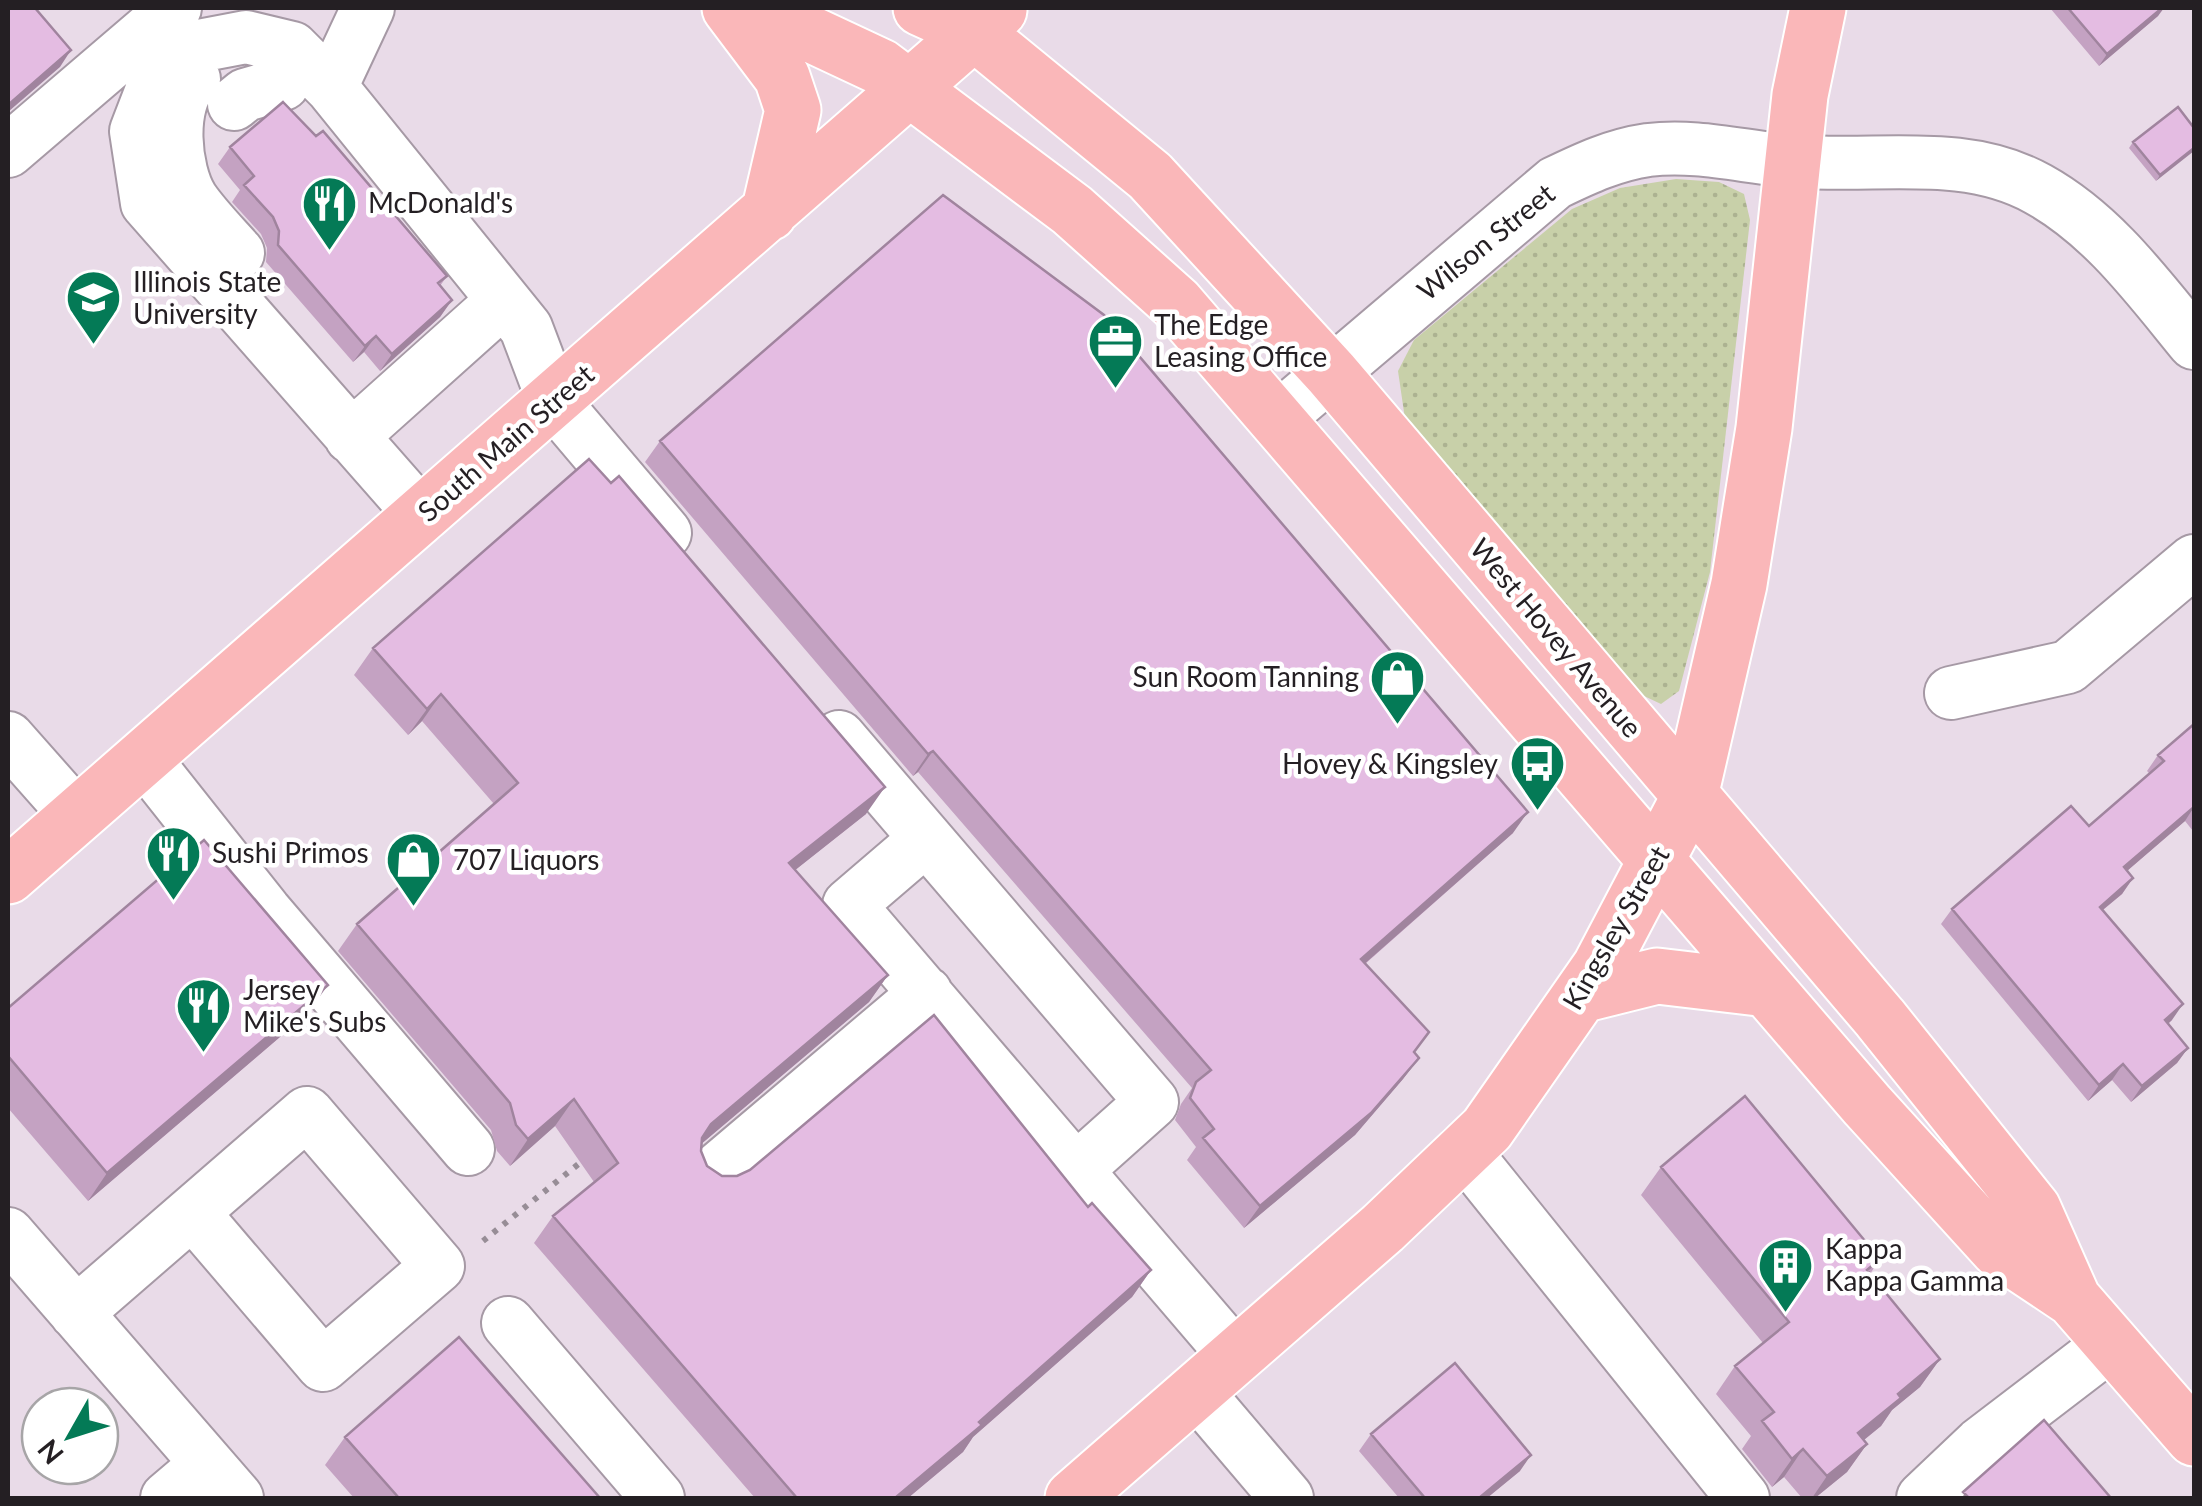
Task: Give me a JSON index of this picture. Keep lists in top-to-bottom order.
{
  "streets": {
    "main road": ["South Main Street", "West Hovey Avenue", "Kingsley Street"],
    "street": ["Wilson Street"]
  },
  "crossings": [
    ["Wilson Street", "West Hovey Avenue"],
    ["Wilson Street", "Kingsley Street"],
    ["South Main Street", "West Hovey Avenue"],
    ["West Hovey Avenue", "Kingsley Street"]
  ],
  "places": {
    "restaurant": ["McDonald's", "Sushi Primos", "Jersey Mike's Subs"],
    "school or university": ["Illinois State University"],
    "office": ["The Edge Leasing Office"],
    "shop": ["Sun Room Tanning", "707 Liquors"],
    "bus stop": ["Hovey & Kingsley"],
    "building": ["Kappa Kappa Gamma"]
  },
  "north": "bottom left"
}
